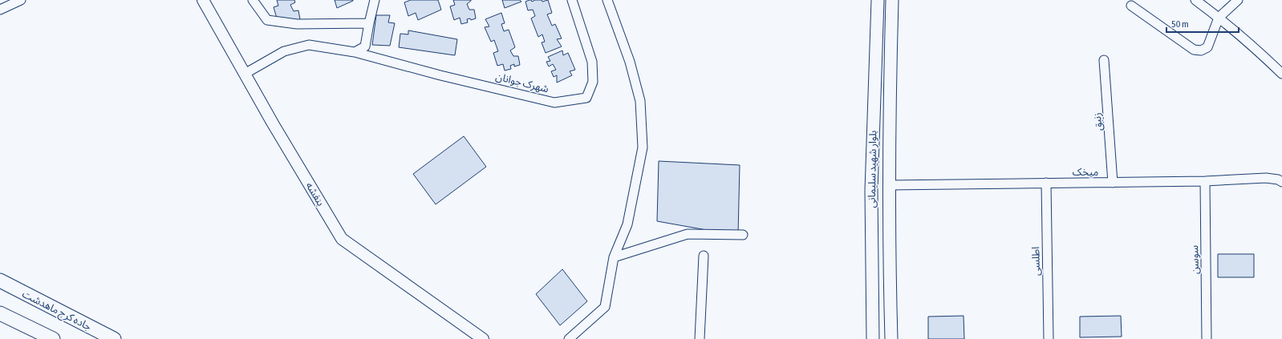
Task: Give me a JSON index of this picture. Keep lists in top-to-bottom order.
{
  "streets": {
    "main road": ["بلوار شهید سلیمانی", "جاده کرج ماهدشت"],
    "street": [
      "شهرک جوانان",
      "زنبق",
      "میخک",
      "بنفشه",
      "سوسن",
      "اطلسی"
    ]
  },
  "crossings": [
    ["شهرک جوانان", "بنفشه"],
    ["زنبق", "میخک"],
    ["بلوار شهید سلیمانی", "میخک"],
    ["میخک", "سوسن"],
    ["میخک", "اطلسی"]
  ],
  "scale_bar": "50 m"
}
